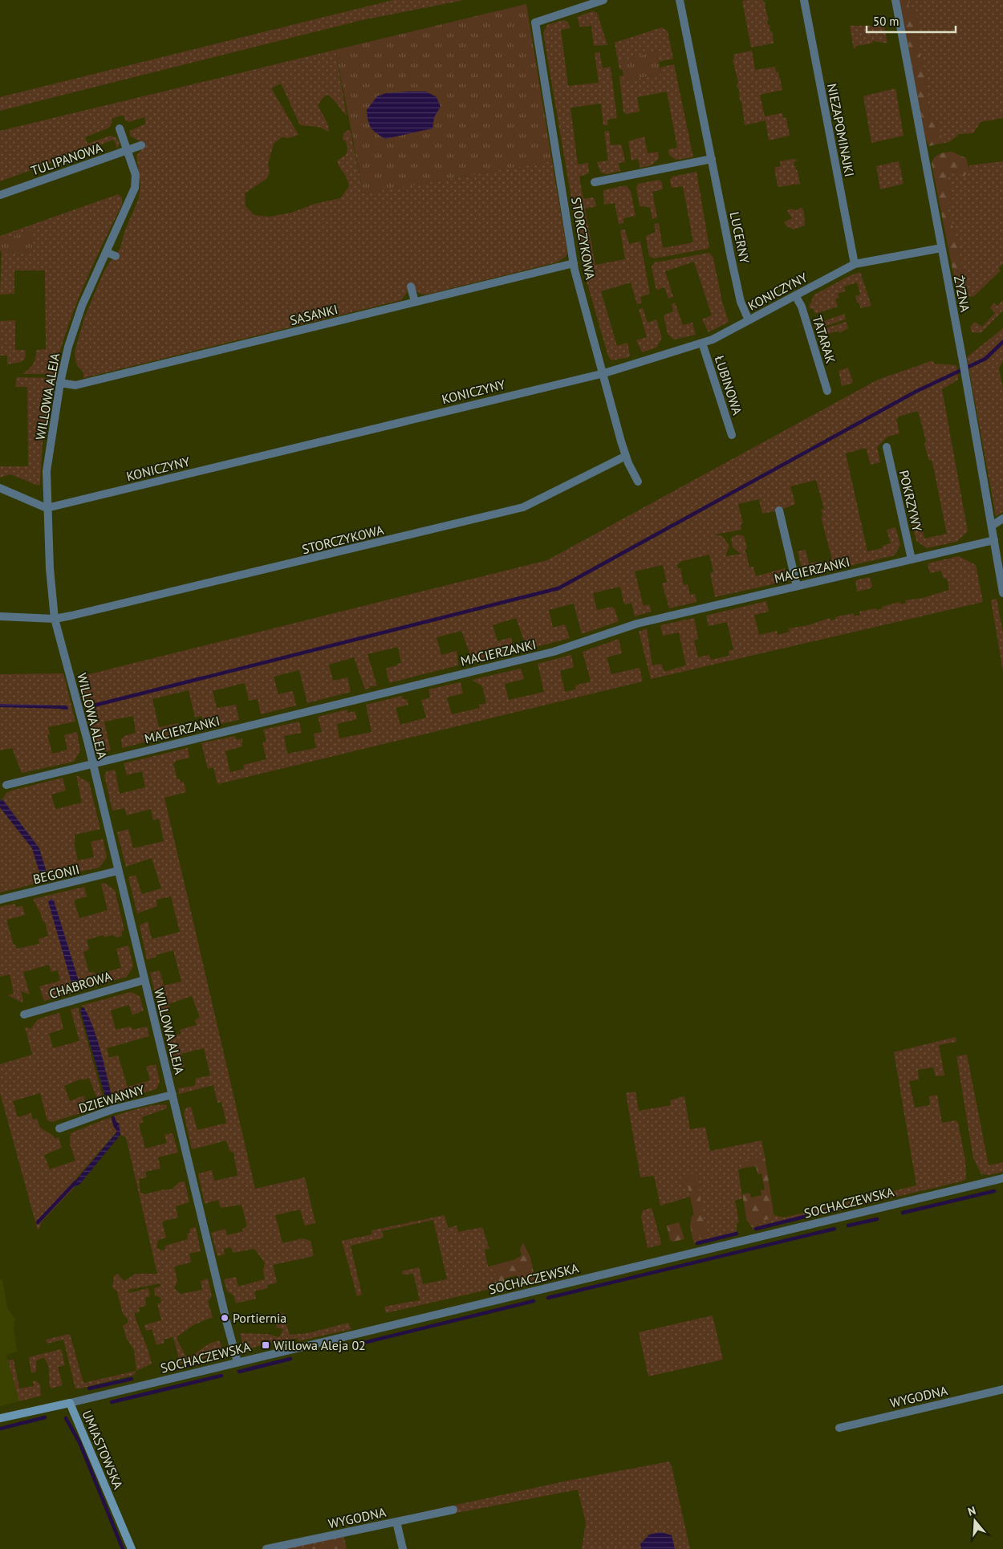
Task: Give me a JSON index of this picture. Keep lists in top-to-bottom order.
{
  "streets": {
    "main road": ["UMIASTOWSKA"],
    "street": [
      "NIEZAPOMINAJKI",
      "TULIPANOWA",
      "LUCERNY",
      "STORCZYKOWA",
      "KONICZYNY",
      "ŻYZNA",
      "SASANKI",
      "TATARAK",
      "ŁUBINOWA",
      "WILLOWA ALEJA",
      "POKRZYWY",
      "MACIERZANKI",
      "BEGONII",
      "CHABROWA",
      "DZIEWANNY",
      "SOCHACZEWSKA",
      "WYGODNA"
    ]
  },
  "crossings": [
    ["NIEZAPOMINAJKI", "KONICZYNY"],
    ["TULIPANOWA", "WILLOWA ALEJA"],
    ["LUCERNY", "KONICZYNY"],
    ["STORCZYKOWA", "KONICZYNY"],
    ["STORCZYKOWA", "SASANKI"],
    ["STORCZYKOWA", "WILLOWA ALEJA"],
    ["KONICZYNY", "ŻYZNA"],
    ["KONICZYNY", "TATARAK"],
    ["KONICZYNY", "ŁUBINOWA"],
    ["KONICZYNY", "WILLOWA ALEJA"],
    ["ŻYZNA", "MACIERZANKI"],
    ["SASANKI", "WILLOWA ALEJA"],
    ["WILLOWA ALEJA", "MACIERZANKI"],
    ["WILLOWA ALEJA", "BEGONII"],
    ["WILLOWA ALEJA", "CHABROWA"],
    ["WILLOWA ALEJA", "DZIEWANNY"],
    ["WILLOWA ALEJA", "SOCHACZEWSKA"],
    ["POKRZYWY", "MACIERZANKI"],
    ["SOCHACZEWSKA", "UMIASTOWSKA"]
  ],
  "places": {
    "other": ["Portiernia"],
    "transit": ["Willowa Aleja 02"]
  },
  "scale_bar": "50 m",
  "north": "top"
}
